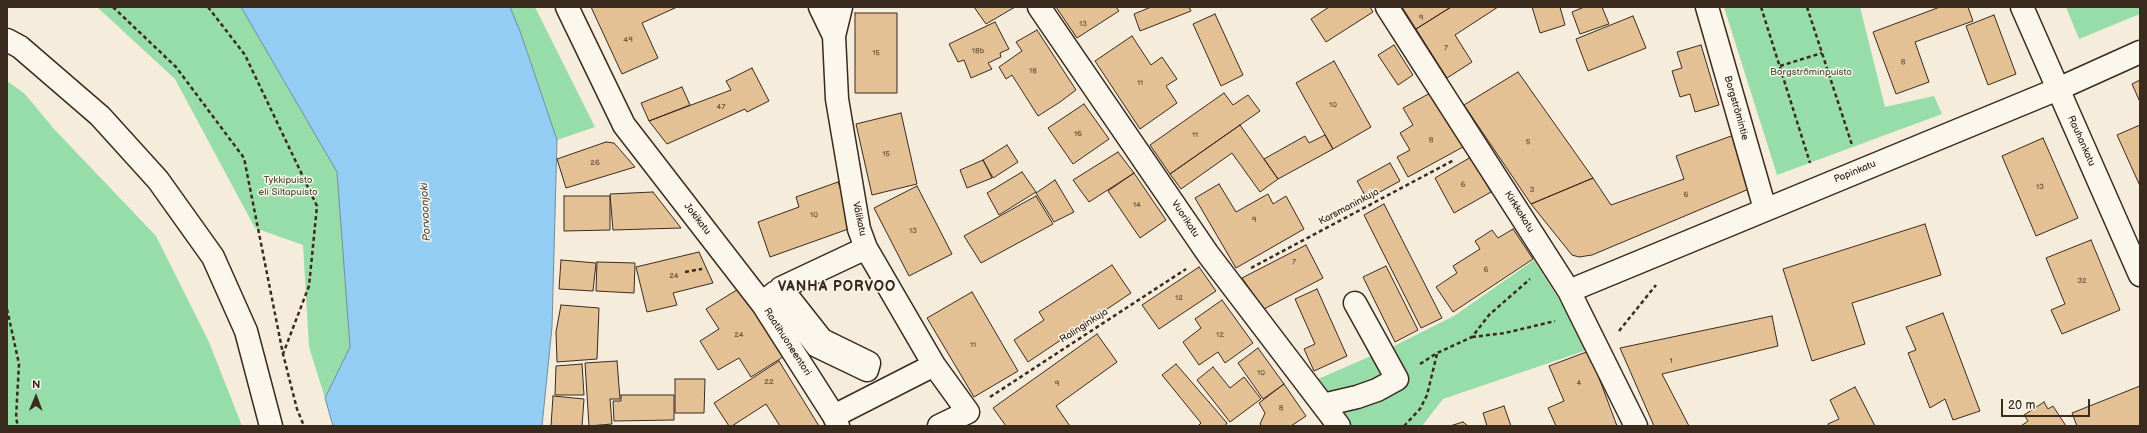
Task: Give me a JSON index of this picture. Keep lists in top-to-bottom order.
{
  "streets": {
    "street": [
      "Borgströmintie",
      "Rauhankatu",
      "Papinkatu",
      "Kirkkokatu",
      "Jokikatu",
      "Välikatu",
      "Vuorikatu",
      "Raatihuoneentori"
    ],
    "path": ["Karsmaninkuja", "Ralinginkuja"]
  },
  "crossings": [
    ["Borgströmintie", "Papinkatu"],
    ["Rauhankatu", "Papinkatu"],
    ["Papinkatu", "Kirkkokatu"],
    ["Karsmaninkuja", "Kirkkokatu"],
    ["Karsmaninkuja", "Vuorikatu"],
    ["Jokikatu", "Raatihuoneentori"],
    ["Välikatu", "Raatihuoneentori"],
    ["Vuorikatu", "Ralinginkuja"]
  ],
  "districts": ["VANHA PORVOO"],
  "water": ["Porvoonjoki"],
  "parks": ["Borgströminpuisto", "Tykkipuisto eli Siltapuisto"],
  "house_numbers": [
    "9",
    "13",
    "49",
    "7",
    "18b",
    "15",
    "8",
    "18",
    "11",
    "10",
    "47",
    "16",
    "11",
    "8",
    "5",
    "15",
    "26",
    "6",
    "13",
    "3",
    "6",
    "14",
    "10",
    "9",
    "13",
    "7",
    "6",
    "24",
    "32",
    "12",
    "24",
    "12",
    "11",
    "1",
    "10",
    "22",
    "4",
    "9",
    "8"
  ],
  "scale_bar": "20 m",
  "north": "top"
}
